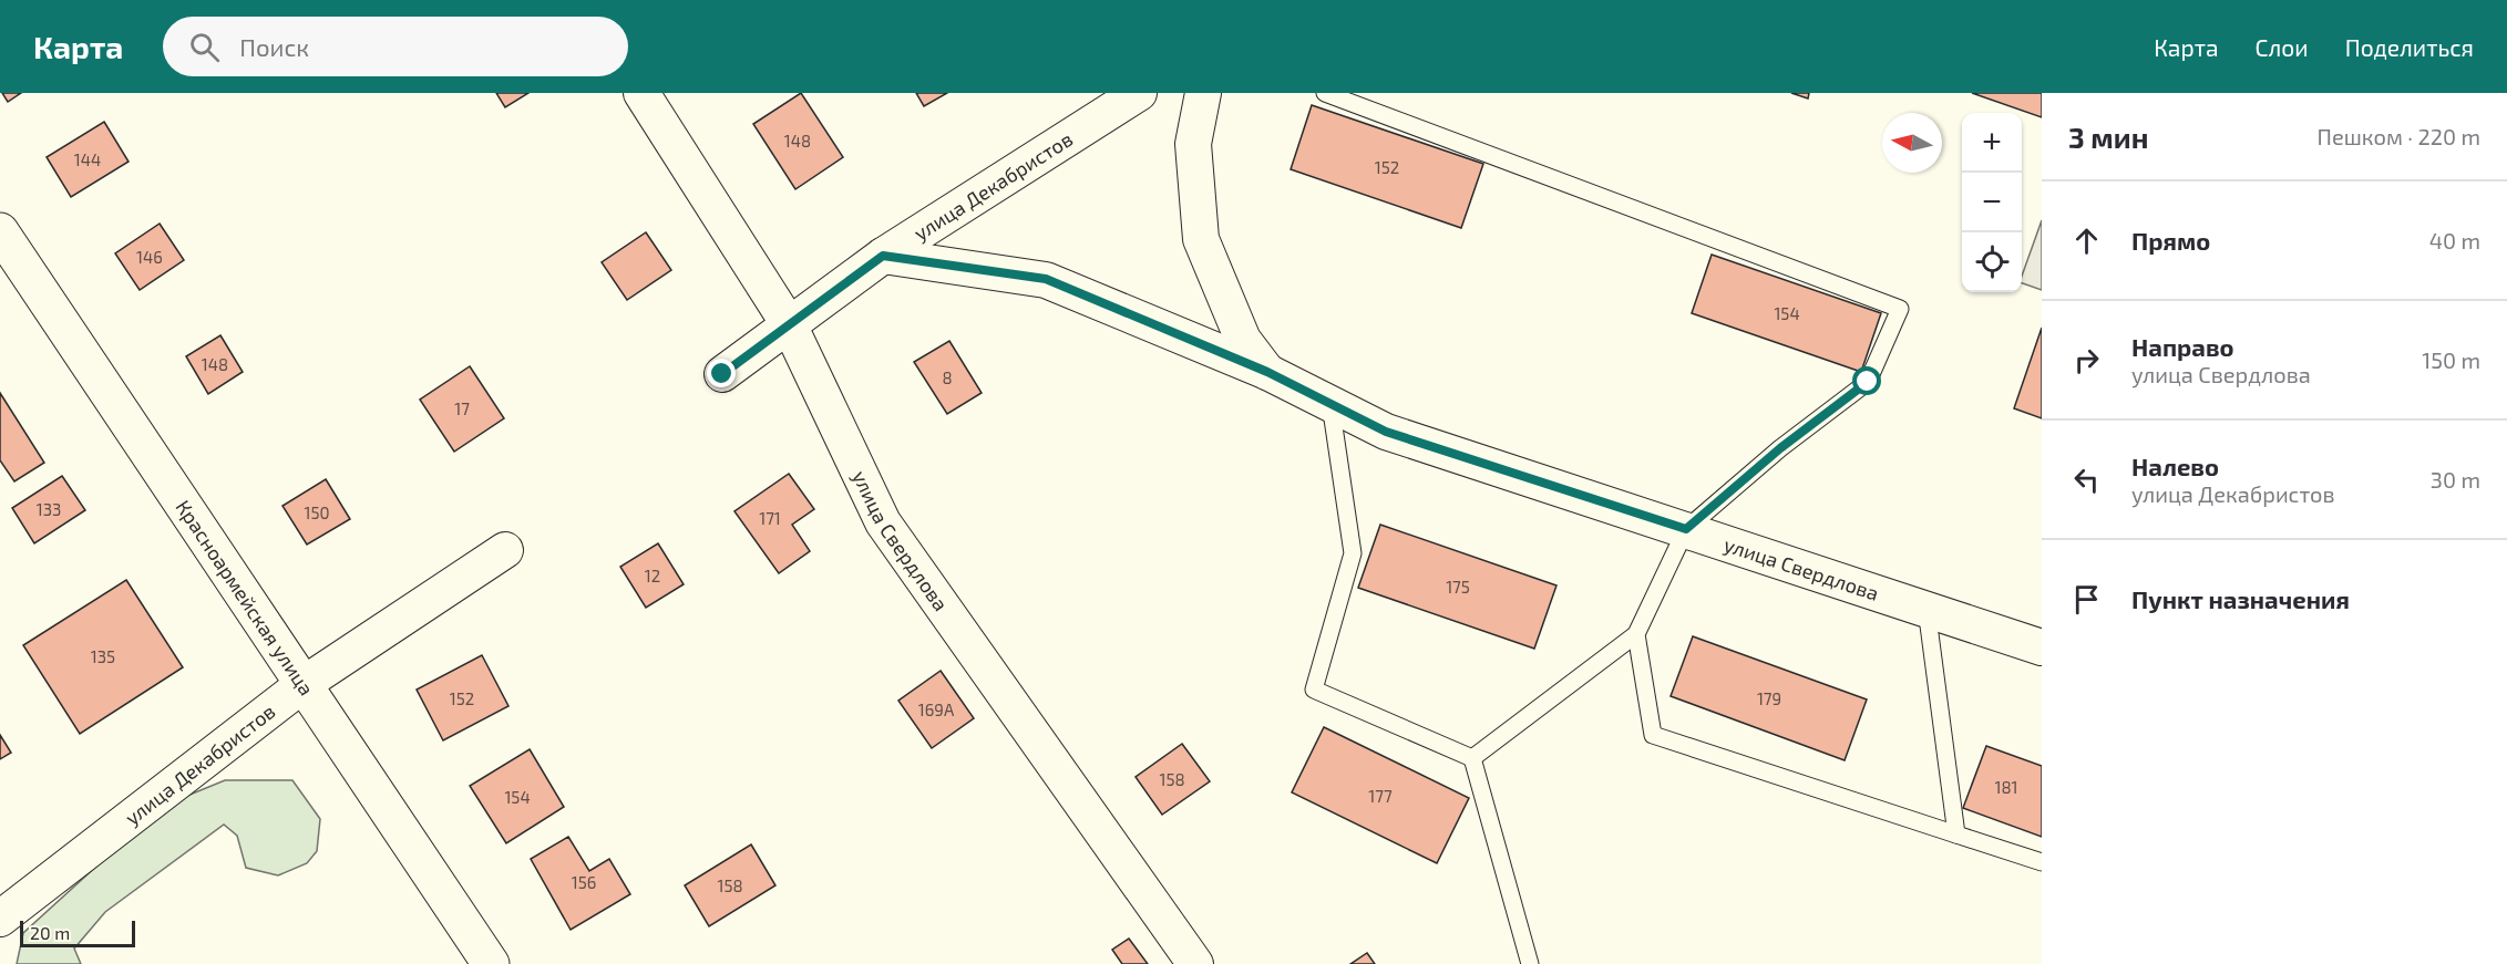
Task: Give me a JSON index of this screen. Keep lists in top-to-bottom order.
{
  "streets": {
    "main road": ["Красноармейская улица"],
    "street": ["улица Декабристов", "улица Свердлова"]
  },
  "crossings": [
    ["улица Декабристов", "улица Свердлова"],
    ["улица Декабристов", "Красноармейская улица"]
  ],
  "house_numbers": [
    "148",
    "144",
    "152",
    "146",
    "154",
    "148",
    "8",
    "17",
    "133",
    "150",
    "171",
    "12",
    "175",
    "135",
    "152",
    "179",
    "169А",
    "158",
    "181",
    "177",
    "154",
    "156",
    "158"
  ],
  "scale_bar": "20 m",
  "north": "left",
  "page": {
    "header": "Карта",
    "search": "Поиск",
    "nav": ["Карта", "Слои", "Поделиться"],
    "heading": ["3 мин", "Пешком · 220 m"],
    "map_buttons": ["+", "−"],
    "list": [
      ["Прямо", "40 m"],
      ["Направо", "улица Свердлова", "150 m"],
      ["Налево", "улица Декабристов", "30 m"],
      "Пункт назначения"
    ],
    "scale": "20 m"
  }
}
